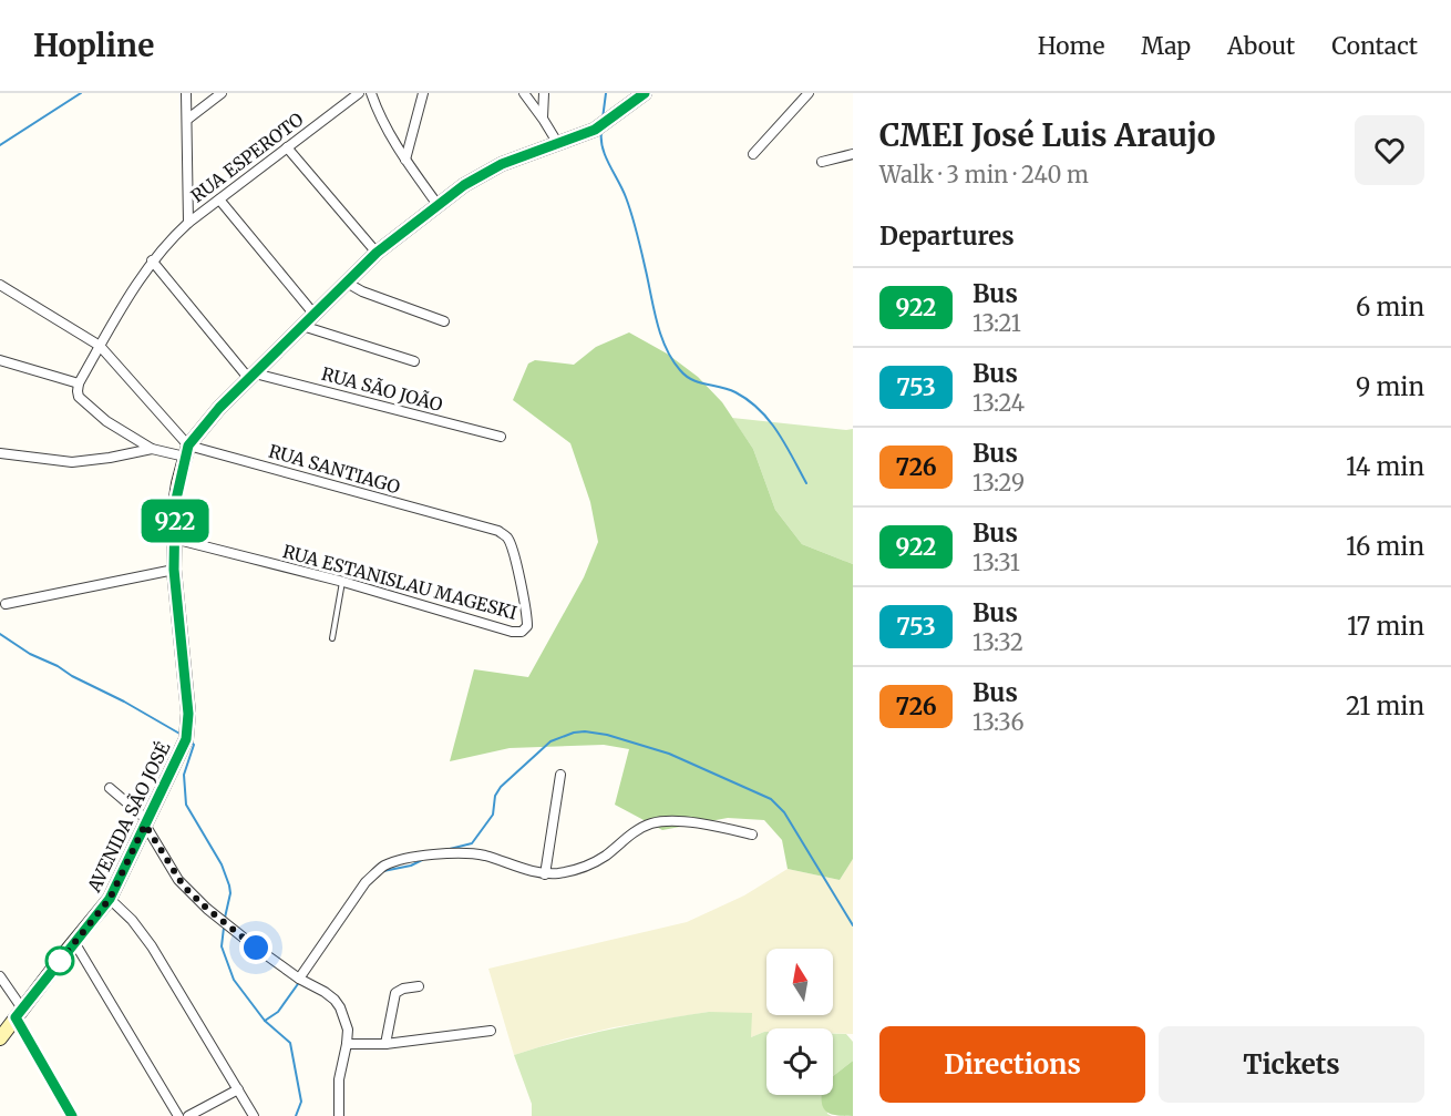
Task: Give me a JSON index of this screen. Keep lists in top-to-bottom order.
{
  "streets": {
    "street": [
      "RUA ESPEROTO",
      "RUA SÃO JOÃO",
      "RUA SANTIAGO",
      "RUA ESTANISLAU MAGESKI",
      "AVENIDA SÃO JOSÉ"
    ]
  },
  "crossings": [
    ["RUA SÃO JOÃO", "AVENIDA SÃO JOSÉ"],
    ["RUA SANTIAGO", "RUA ESTANISLAU MAGESKI"],
    ["RUA SANTIAGO", "AVENIDA SÃO JOSÉ"],
    ["RUA ESTANISLAU MAGESKI", "AVENIDA SÃO JOSÉ"]
  ],
  "lines": ["bus line 922"],
  "north": "top",
  "page": {
    "header": "Hopline",
    "nav": [
      "Home",
      "Map",
      "About",
      "Contact"
    ],
    "on_map": "922",
    "heading": [
      ["CMEI José Luis Araujo", "Walk · 3 min · 240 m"],
      "Departures"
    ],
    "list": [
      {
        "mark": "922",
        "name": "Bus",
        "note": "13:21",
        "value": "6 min"
      },
      {
        "mark": "753",
        "name": "Bus",
        "note": "13:24",
        "value": "9 min"
      },
      {
        "mark": "726",
        "name": "Bus",
        "note": "13:29",
        "value": "14 min"
      },
      {
        "mark": "922",
        "name": "Bus",
        "note": "13:31",
        "value": "16 min"
      },
      {
        "mark": "753",
        "name": "Bus",
        "note": "13:32",
        "value": "17 min"
      },
      {
        "mark": "726",
        "name": "Bus",
        "note": "13:36",
        "value": "21 min"
      }
    ],
    "buttons": ["Directions", "Tickets"]
  }
}
